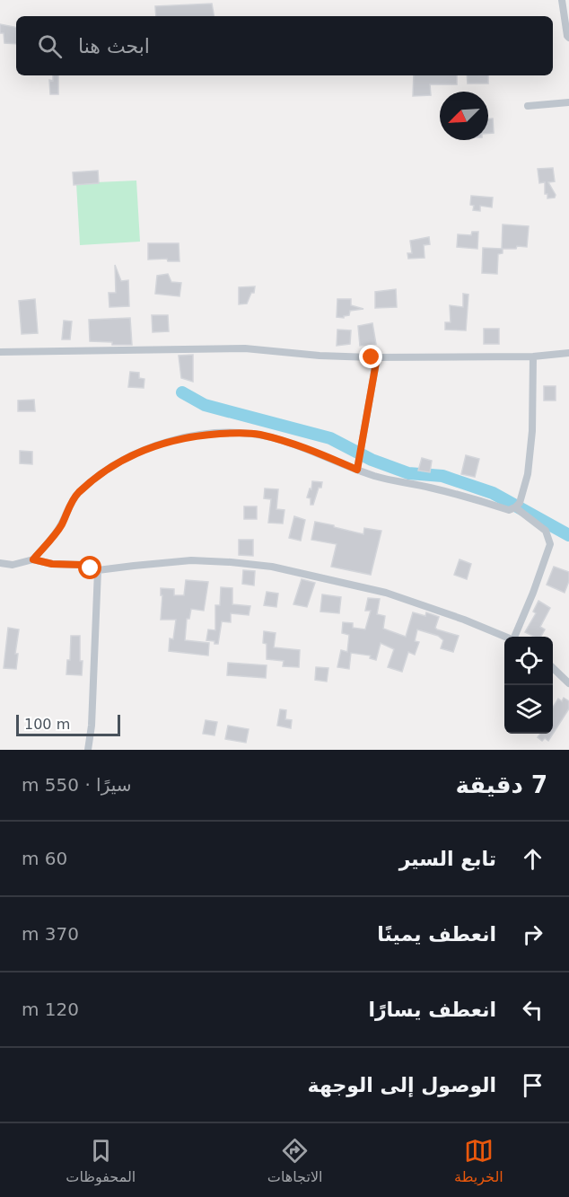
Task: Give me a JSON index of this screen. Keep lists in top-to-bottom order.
{
  "scale_bar": "100 m",
  "north": "bottom left",
  "page": {
    "search": "ابحث هنا",
    "scale": "100 m",
    "heading": ["7 دقيقة", "سيرًا · 550 m"],
    "list": [
      ["تابع السير", "60 m"],
      ["انعطف يمينًا", "370 m"],
      ["انعطف يسارًا", "120 m"],
      "الوصول إلى الوجهة"
    ],
    "nav": ["الخريطة", "الاتجاهات", "المحفوظات"]
  }
}
